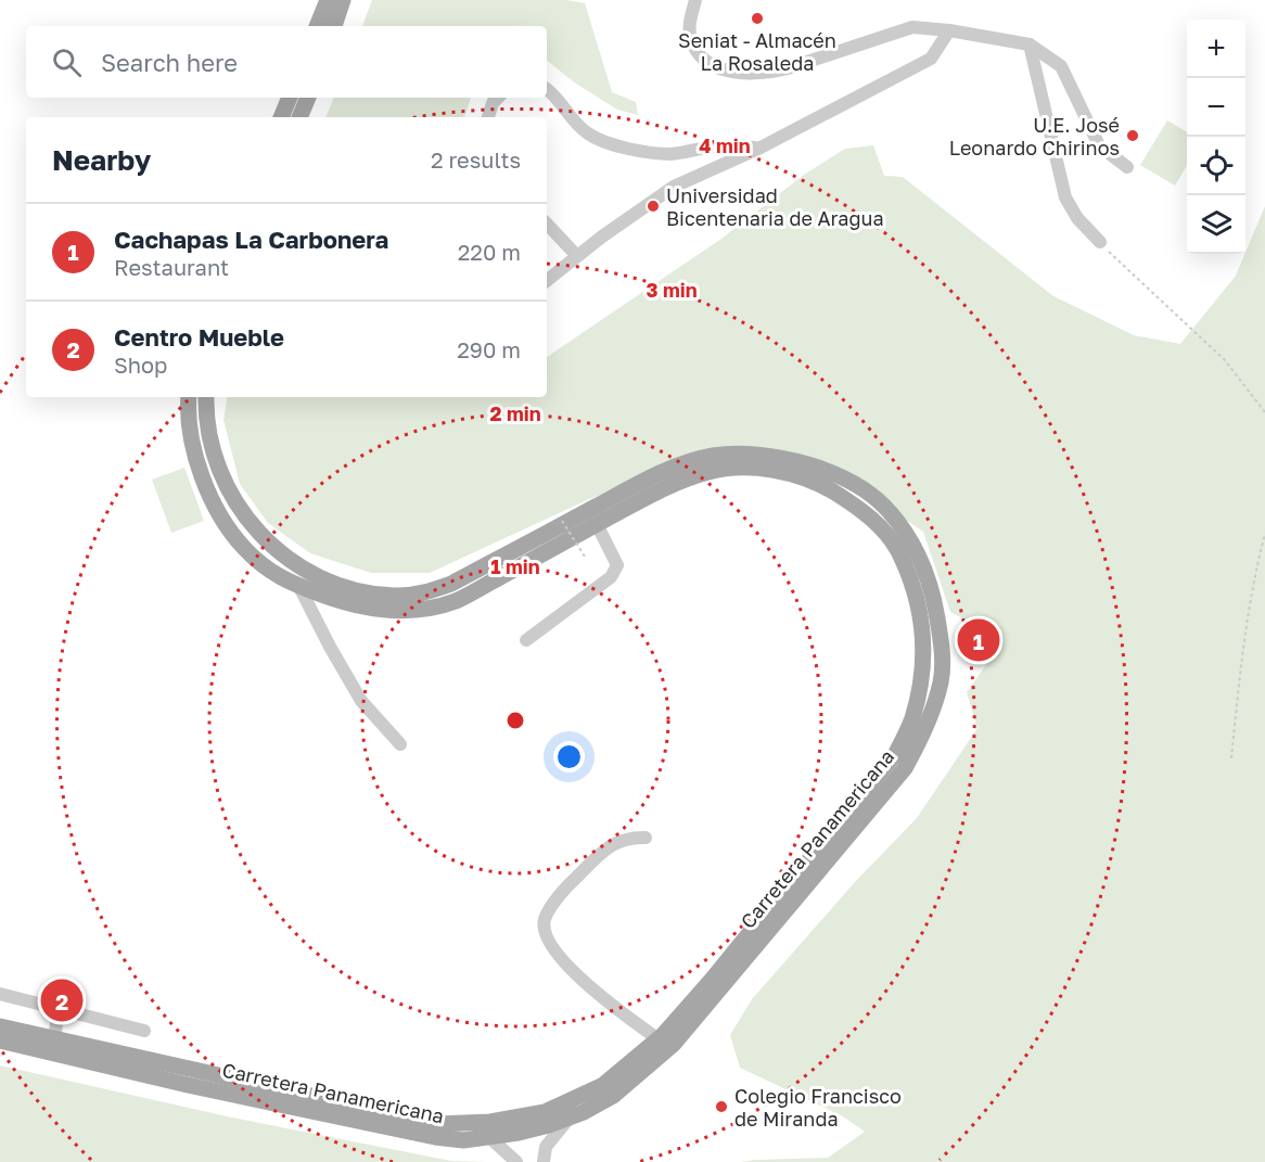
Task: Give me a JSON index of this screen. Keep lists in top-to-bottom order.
{
  "streets": {
    "main road": ["Carretera Panamericana"]
  },
  "places": [
    "Seniat - Almacén La Rosaleda",
    "U.E. José Leonardo Chirinos",
    "Universidad Bicentenaria de Aragua",
    "Colegio Francisco de Miranda"
  ],
  "page": {
    "map_buttons": ["+", "−"],
    "search": "Search here",
    "heading": ["Nearby", "2 results"],
    "list": [
      {
        "mark": "1",
        "name": "Cachapas La Carbonera",
        "note": "Restaurant",
        "value": "220 m"
      },
      {
        "mark": "2",
        "name": "Centro Mueble",
        "note": "Shop",
        "value": "290 m"
      }
    ],
    "pins": ["1", "2"]
  },
  "rings": [
    "4 min",
    "3 min",
    "2 min",
    "1 min"
  ]
}
